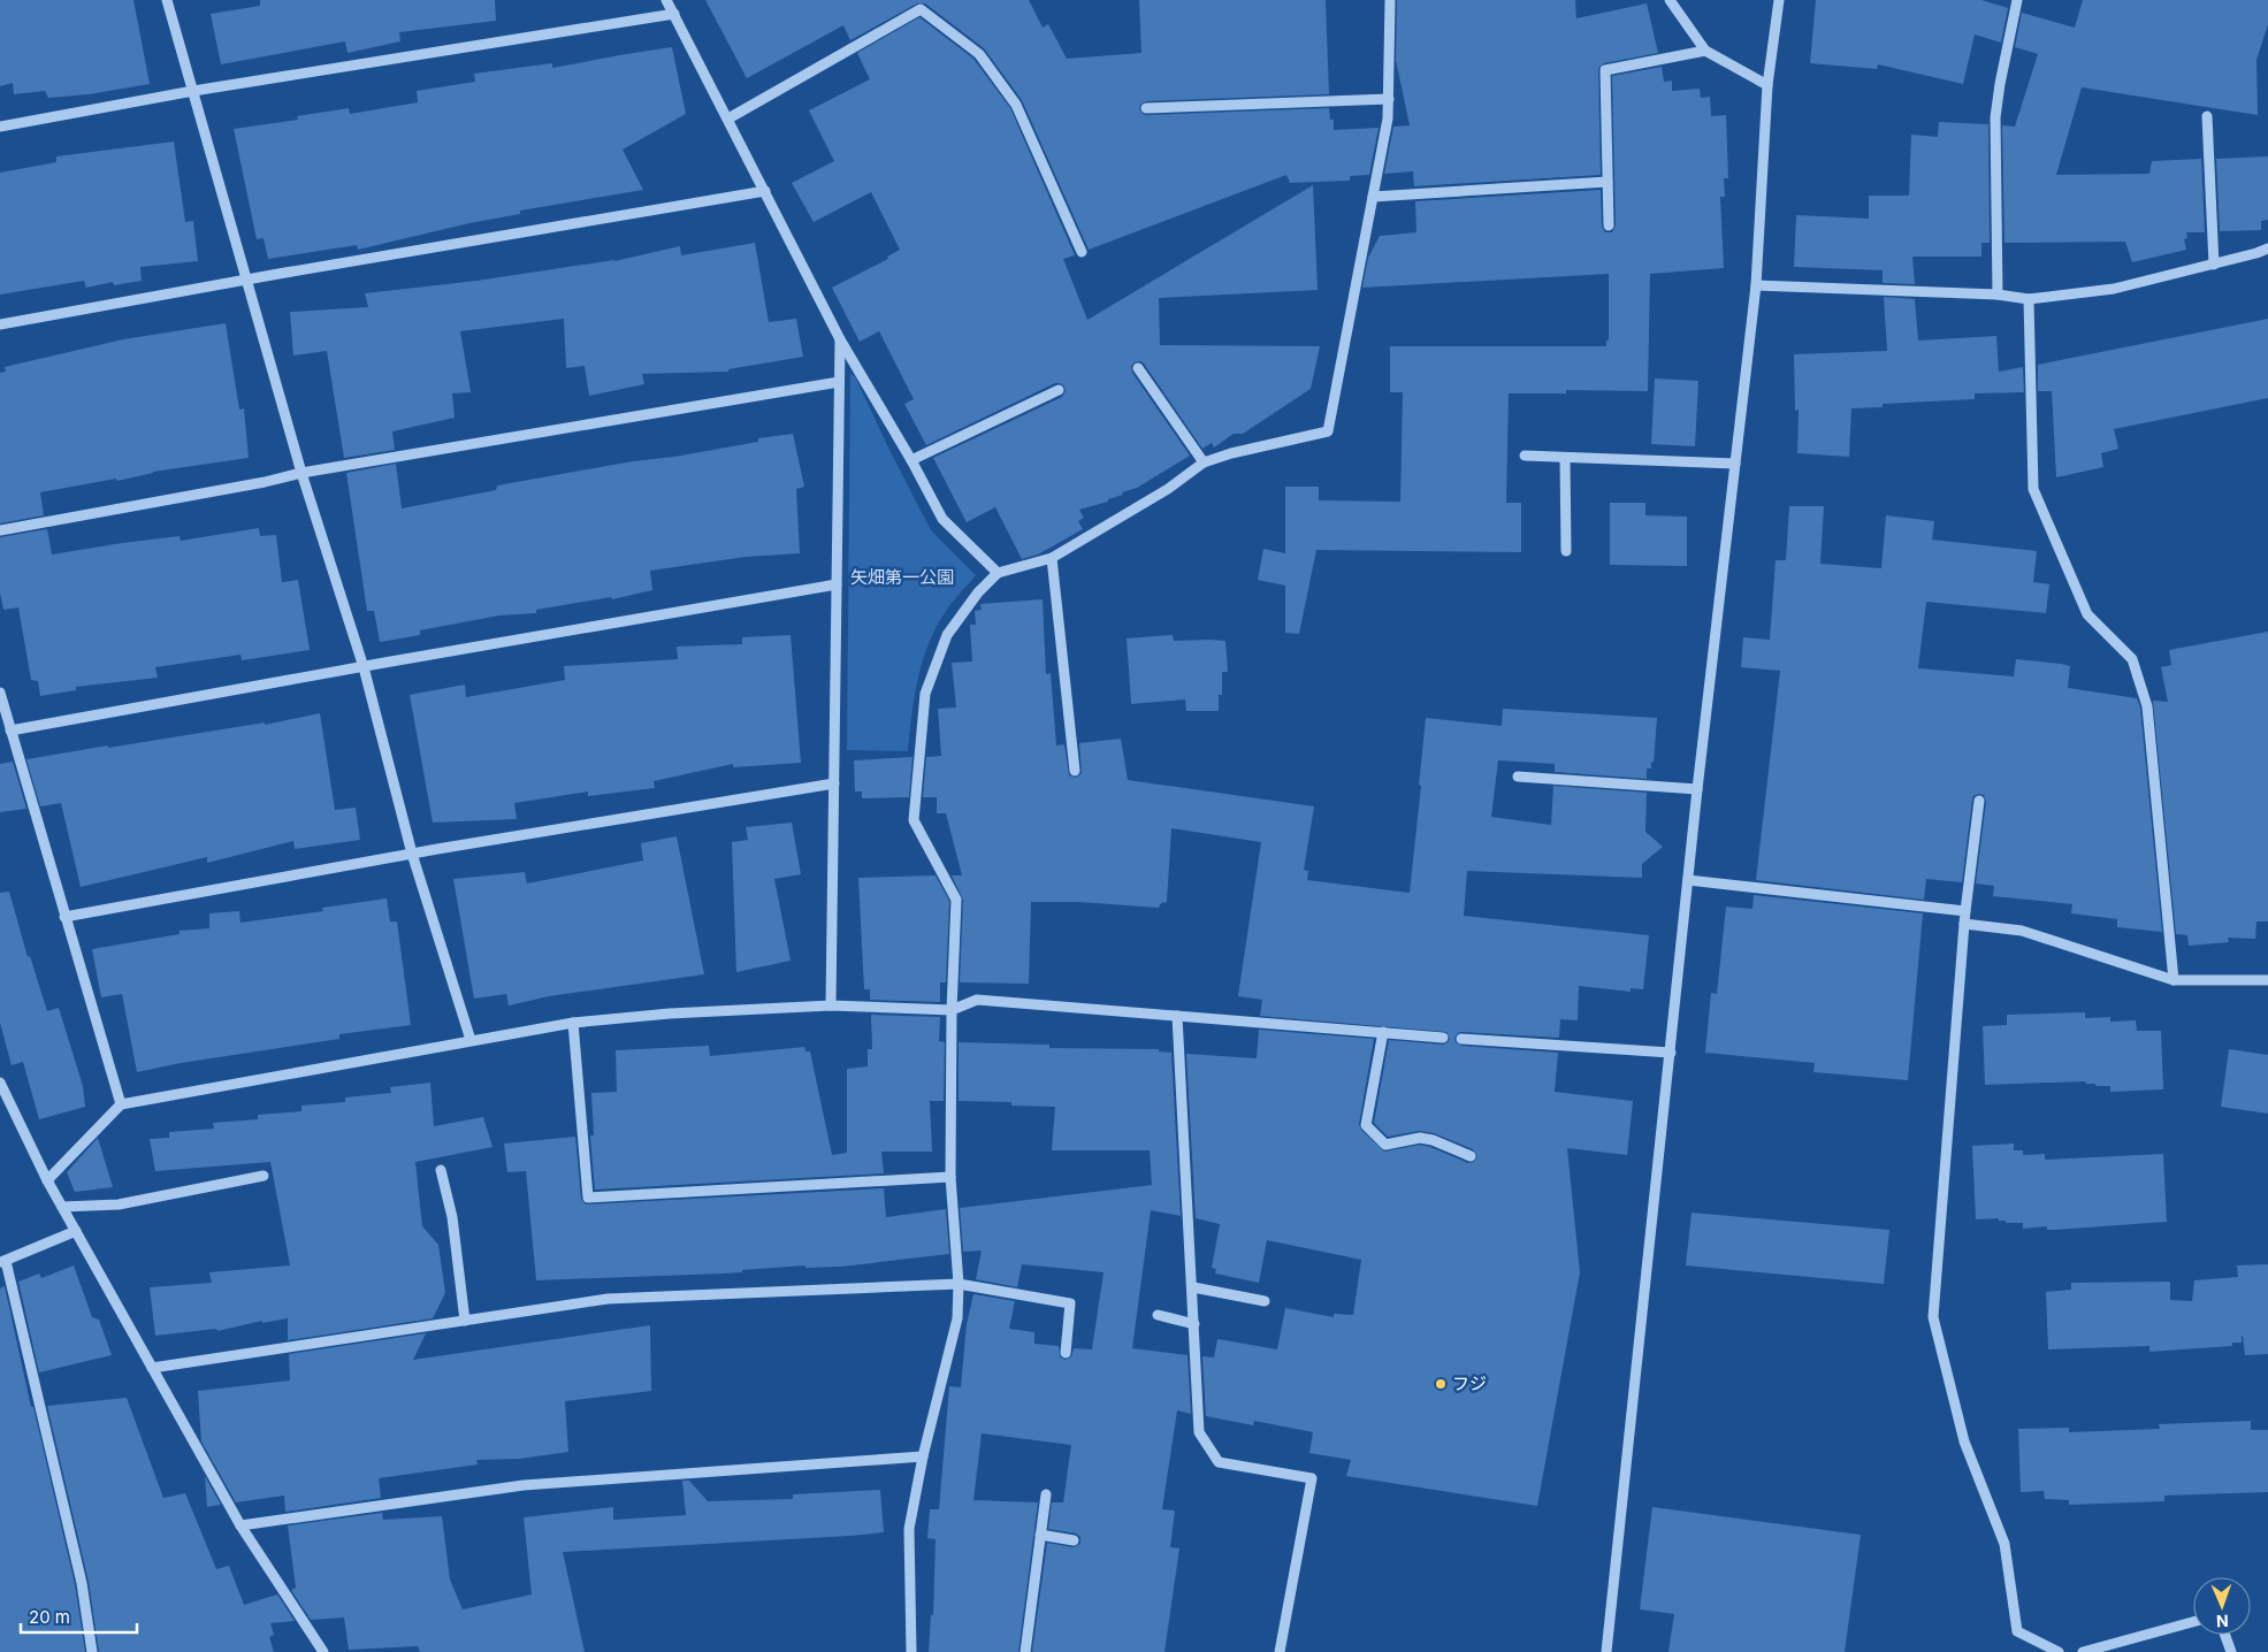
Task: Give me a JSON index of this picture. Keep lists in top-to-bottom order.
{
  "parks": ["矢畑第一公園"],
  "places": ["フジ"],
  "scale_bar": "20 m",
  "north": "bottom"
}
